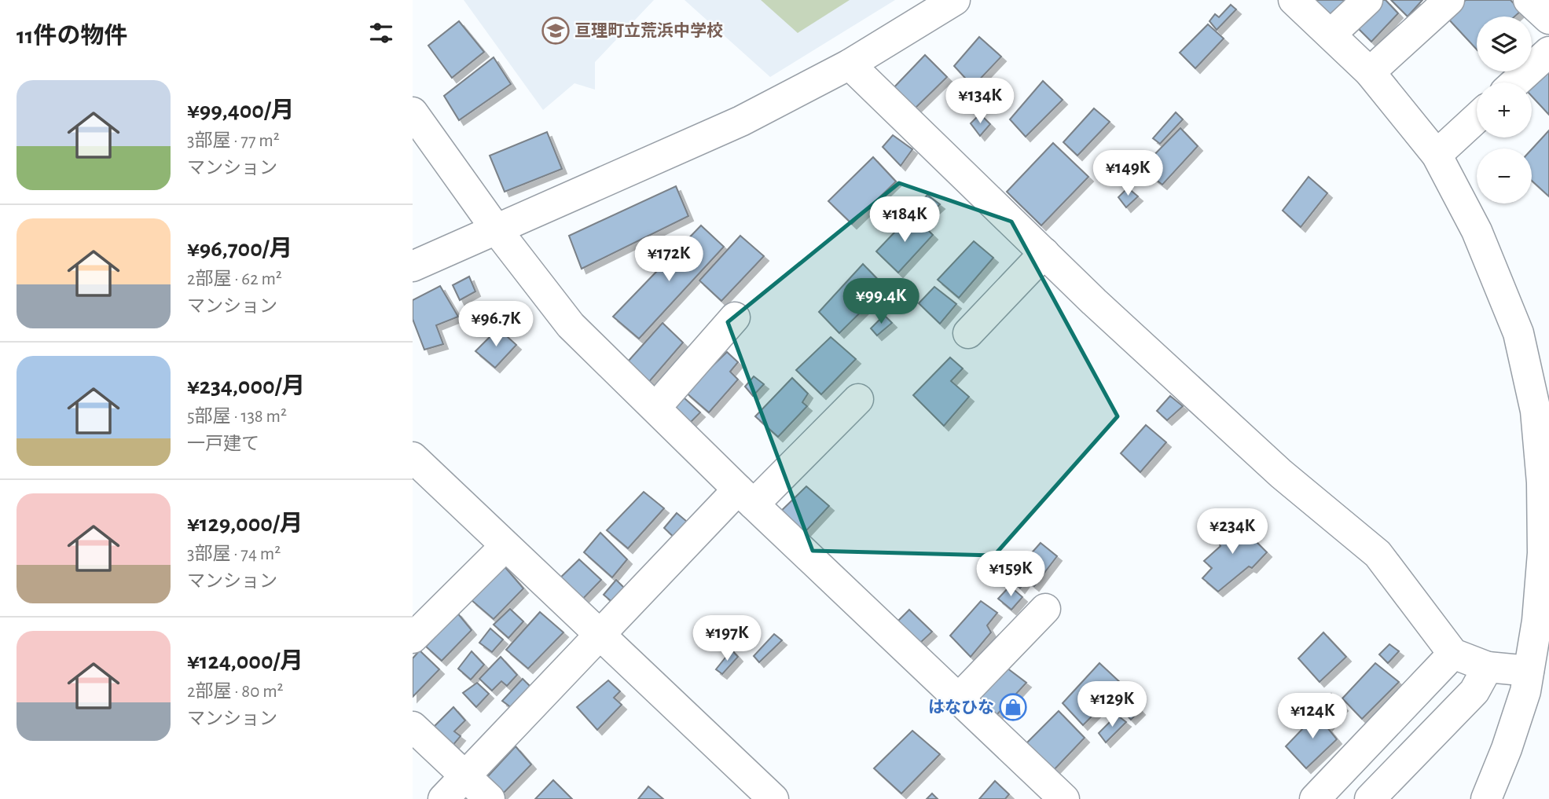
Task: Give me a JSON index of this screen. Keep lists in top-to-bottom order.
{
  "places": {
    "school or university": ["亘理町立荒浜中学校"],
    "shop": ["はなひな"]
  },
  "page": {
    "heading": "11件の物件",
    "map_buttons": ["+", "−"],
    "list": [
      {
        "name": "¥99,400/月",
        "note": "3部屋 · 77 m² · マンション"
      },
      {
        "name": "¥96,700/月",
        "note": "2部屋 · 62 m² · マンション"
      },
      {
        "name": "¥234,000/月",
        "note": "5部屋 · 138 m² · 一戸建て"
      },
      {
        "name": "¥129,000/月",
        "note": "3部屋 · 74 m² · マンション"
      },
      {
        "name": "¥124,000/月",
        "note": "2部屋 · 80 m² · マンション"
      }
    ],
    "price": [
      "¥134K",
      "¥149K",
      "¥184K",
      "¥172K",
      "¥99.4K",
      "¥96.7K",
      "¥234K",
      "¥159K",
      "¥197K",
      "¥129K",
      "¥124K"
    ]
  }
}
